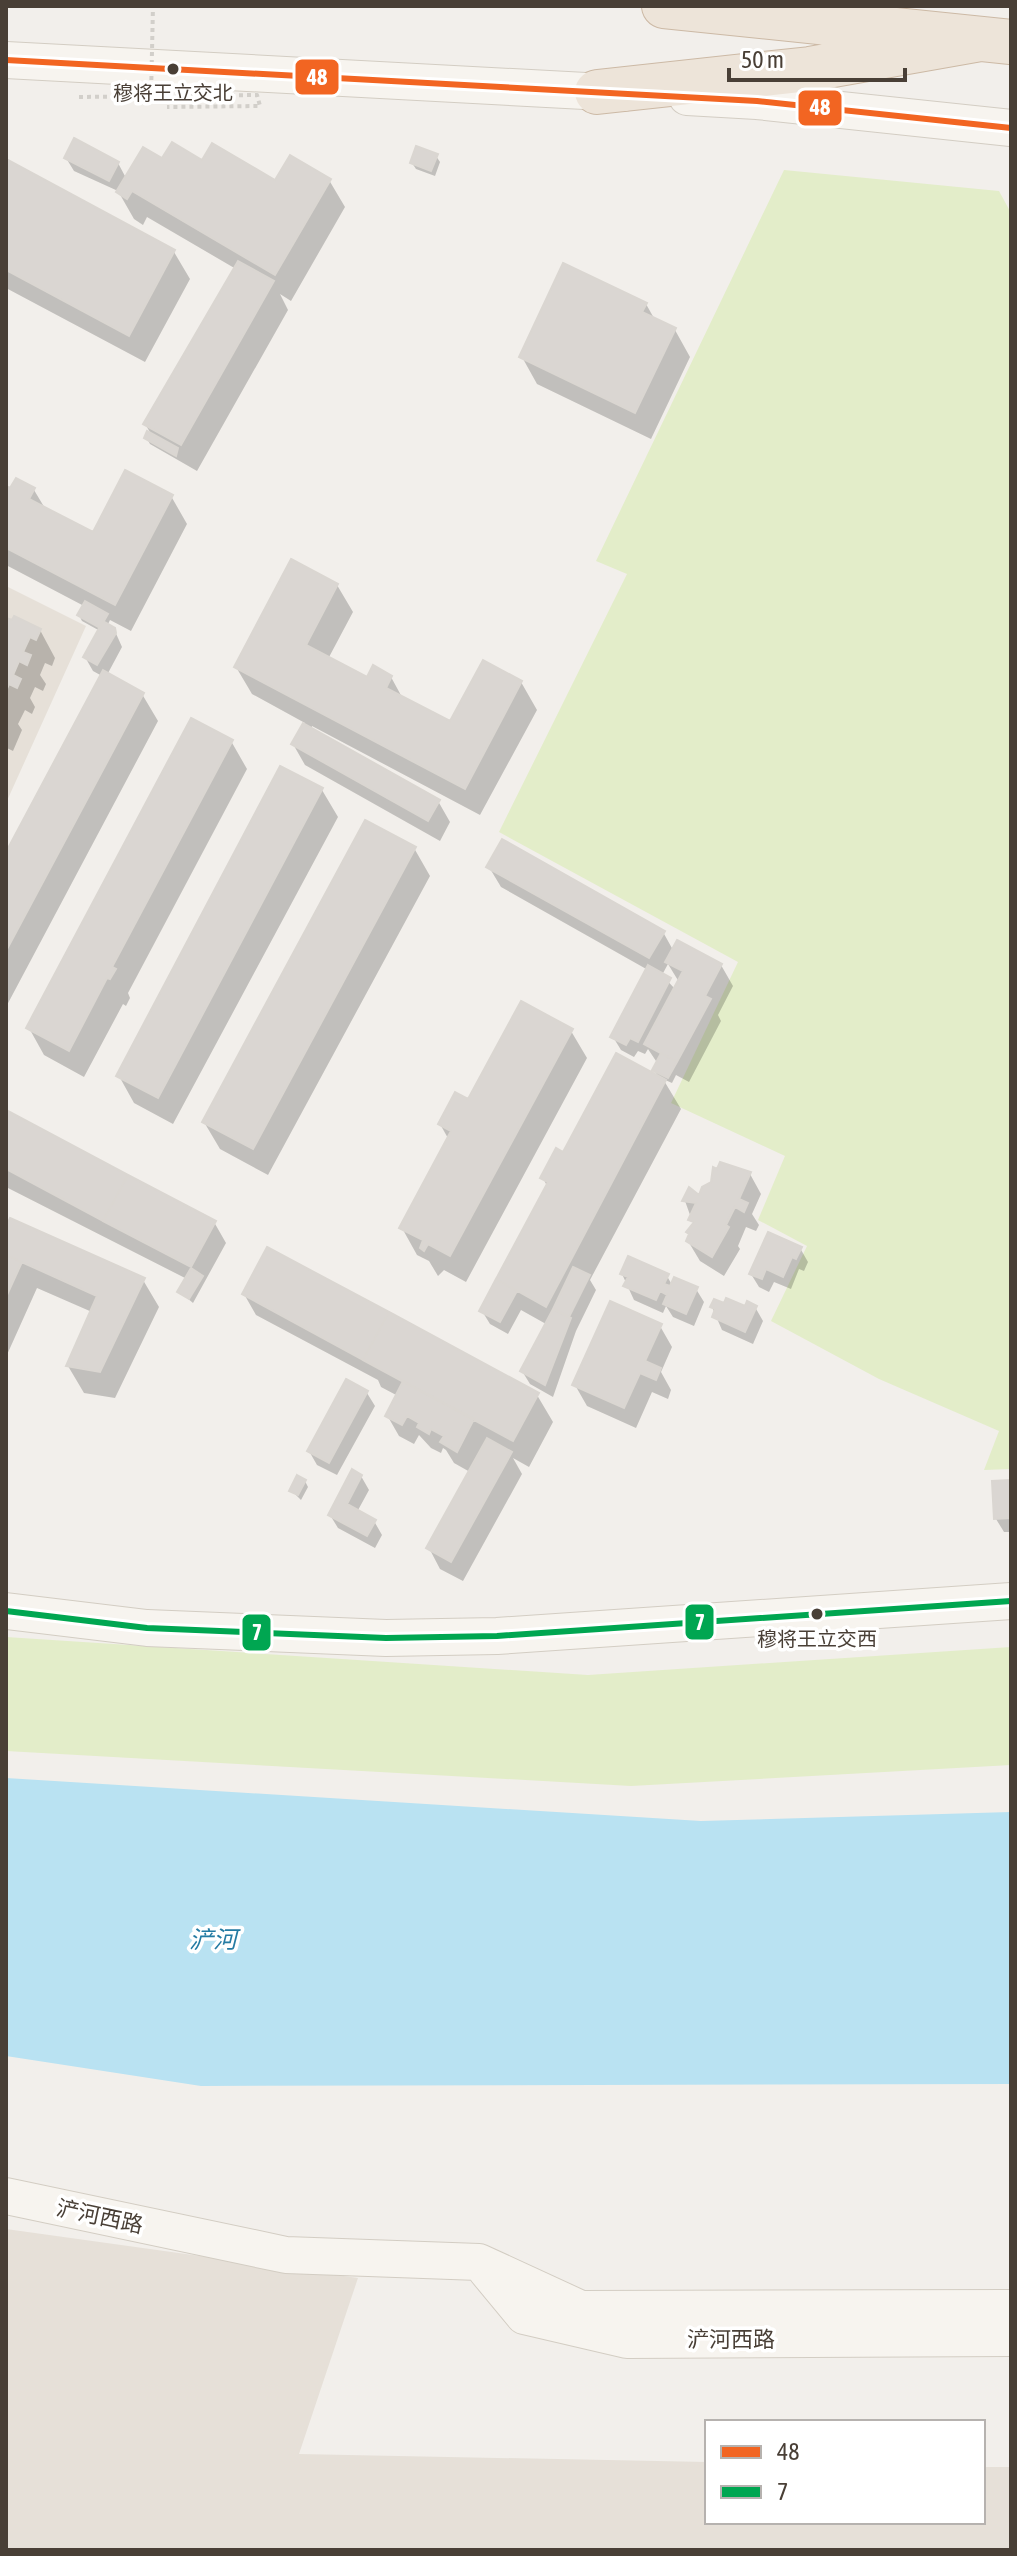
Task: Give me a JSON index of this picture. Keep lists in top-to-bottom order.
{
  "streets": {
    "street": ["浐河西路"]
  },
  "water": ["浐河"],
  "places": ["穆将王立交北", "穆将王立交西"],
  "lines": ["transit line 48", "transit line 7"],
  "legend": ["48", "7"],
  "scale_bar": "50 m"
}
